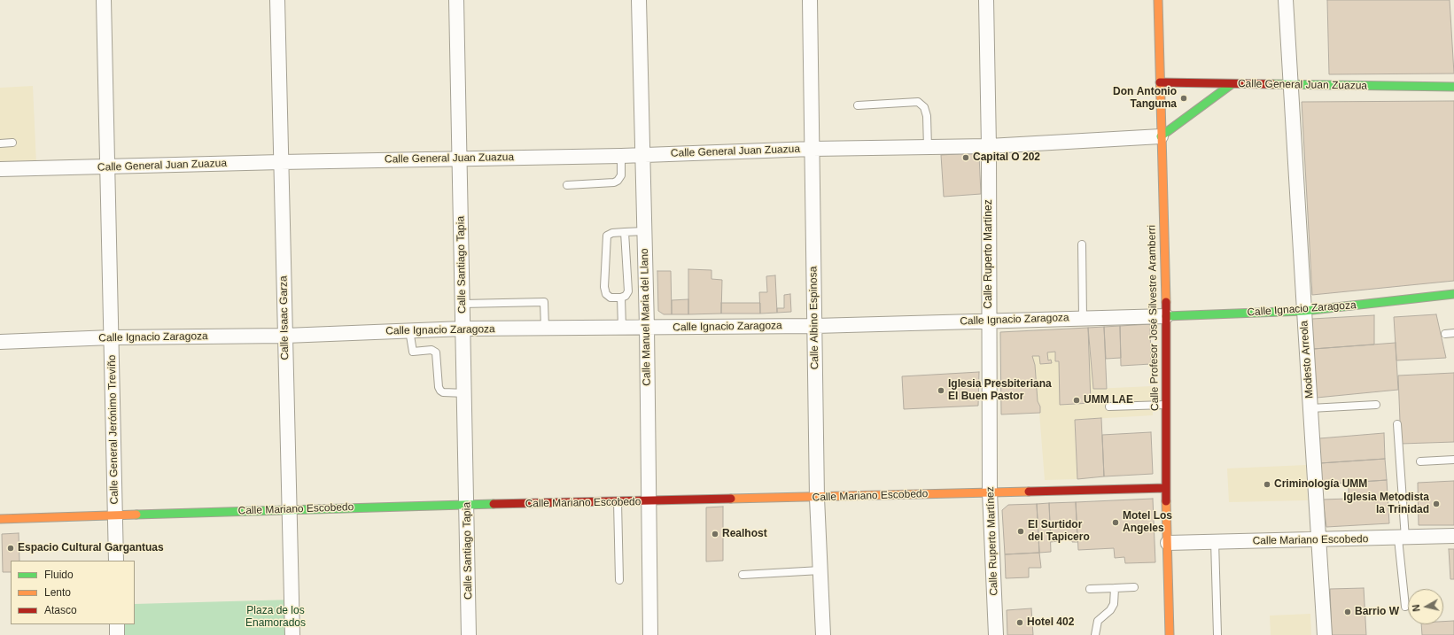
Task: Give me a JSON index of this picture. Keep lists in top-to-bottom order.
{
  "streets": {
    "main road": [
      "Calle General Juan Zuazua",
      "Calle Ignacio Zaragoza",
      "Calle Profesor José Silvestre Aramberri",
      "Calle Mariano Escobedo"
    ],
    "street": [
      "Calle Ruperto Martínez",
      "Calle Santiago Tapia",
      "Calle Manuel Maria del Llano",
      "Calle Isaac Garza",
      "Calle Albino Espinosa",
      "Modesto Arreola",
      "Calle General Jerónimo Treviño"
    ]
  },
  "crossings": [
    ["Calle General Juan Zuazua", "Calle Ruperto Martínez"],
    ["Calle General Juan Zuazua", "Calle Santiago Tapia"],
    ["Calle General Juan Zuazua", "Calle Manuel Maria del Llano"],
    ["Calle General Juan Zuazua", "Calle Isaac Garza"],
    ["Calle General Juan Zuazua", "Calle Albino Espinosa"],
    ["Calle General Juan Zuazua", "Calle Profesor José Silvestre Aramberri"],
    ["Calle General Juan Zuazua", "Modesto Arreola"],
    ["Calle General Juan Zuazua", "Calle General Jerónimo Treviño"],
    ["Calle Ruperto Martínez", "Calle Ignacio Zaragoza"],
    ["Calle Ruperto Martínez", "Calle Mariano Escobedo"],
    ["Calle Santiago Tapia", "Calle Ignacio Zaragoza"],
    ["Calle Santiago Tapia", "Calle Mariano Escobedo"],
    ["Calle Ignacio Zaragoza", "Calle Manuel Maria del Llano"],
    ["Calle Ignacio Zaragoza", "Calle Isaac Garza"],
    ["Calle Ignacio Zaragoza", "Calle Albino Espinosa"],
    ["Calle Ignacio Zaragoza", "Calle Profesor José Silvestre Aramberri"],
    ["Calle Ignacio Zaragoza", "Modesto Arreola"],
    ["Calle Ignacio Zaragoza", "Calle General Jerónimo Treviño"],
    ["Calle Manuel Maria del Llano", "Calle Mariano Escobedo"],
    ["Calle Isaac Garza", "Calle Mariano Escobedo"],
    ["Calle Albino Espinosa", "Calle Mariano Escobedo"],
    ["Calle Profesor José Silvestre Aramberri", "Calle Mariano Escobedo"],
    ["Modesto Arreola", "Calle Mariano Escobedo"],
    ["Calle General Jerónimo Treviño", "Calle Mariano Escobedo"]
  ],
  "parks": ["Plaza de los Enamorados"],
  "places": [
    "Don Antonio Tanguma",
    "Capital O 202",
    "Iglesia Presbiteriana El Buen Pastor",
    "UMM LAE",
    "Criminología UMM",
    "Iglesia Metodista la Trinidad",
    "Motel Los Angeles",
    "El Surtidor del Tapicero",
    "Realhost",
    "Espacio Cultural Gargantuas",
    "Barrio W",
    "Hotel 402"
  ],
  "legend": ["Fluido", "Lento", "Atasco"],
  "north": "left"
}
